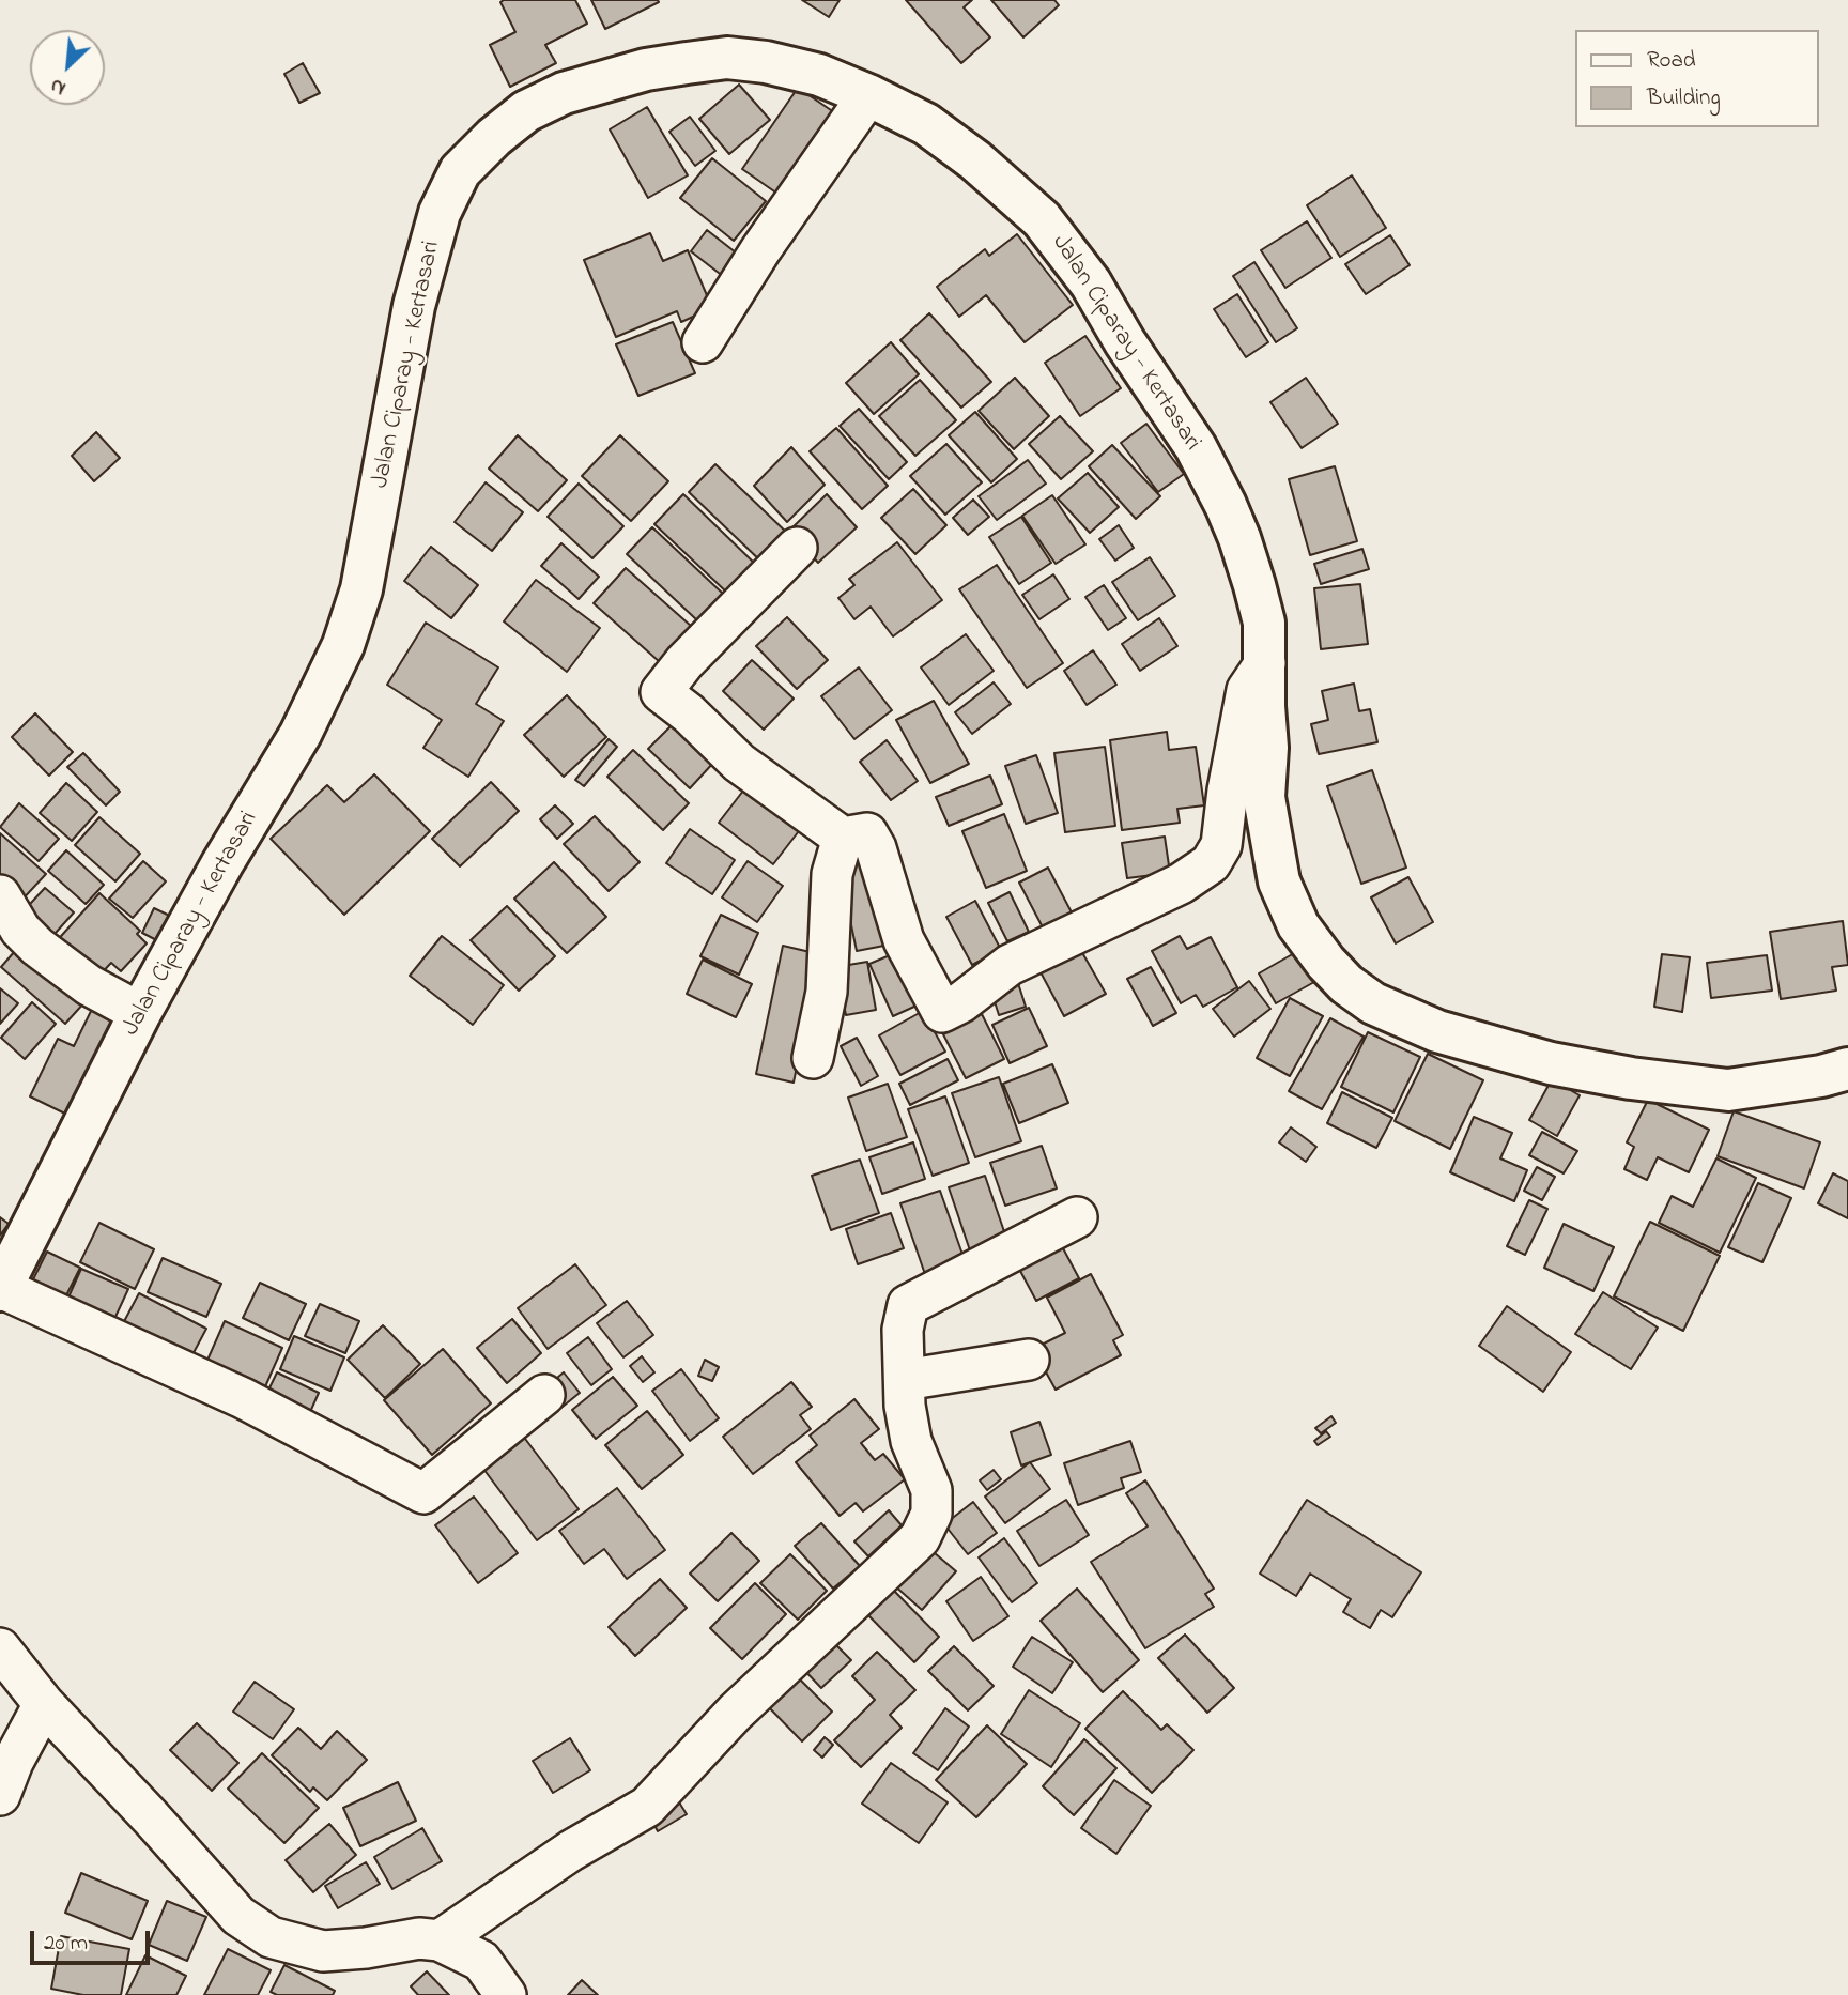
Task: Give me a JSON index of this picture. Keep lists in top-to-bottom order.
{
  "streets": {
    "main road": ["Jalan Ciparay - Kertasari"]
  },
  "legend": ["Road", "Building"],
  "scale_bar": "20 m",
  "north": "bottom left"
}
